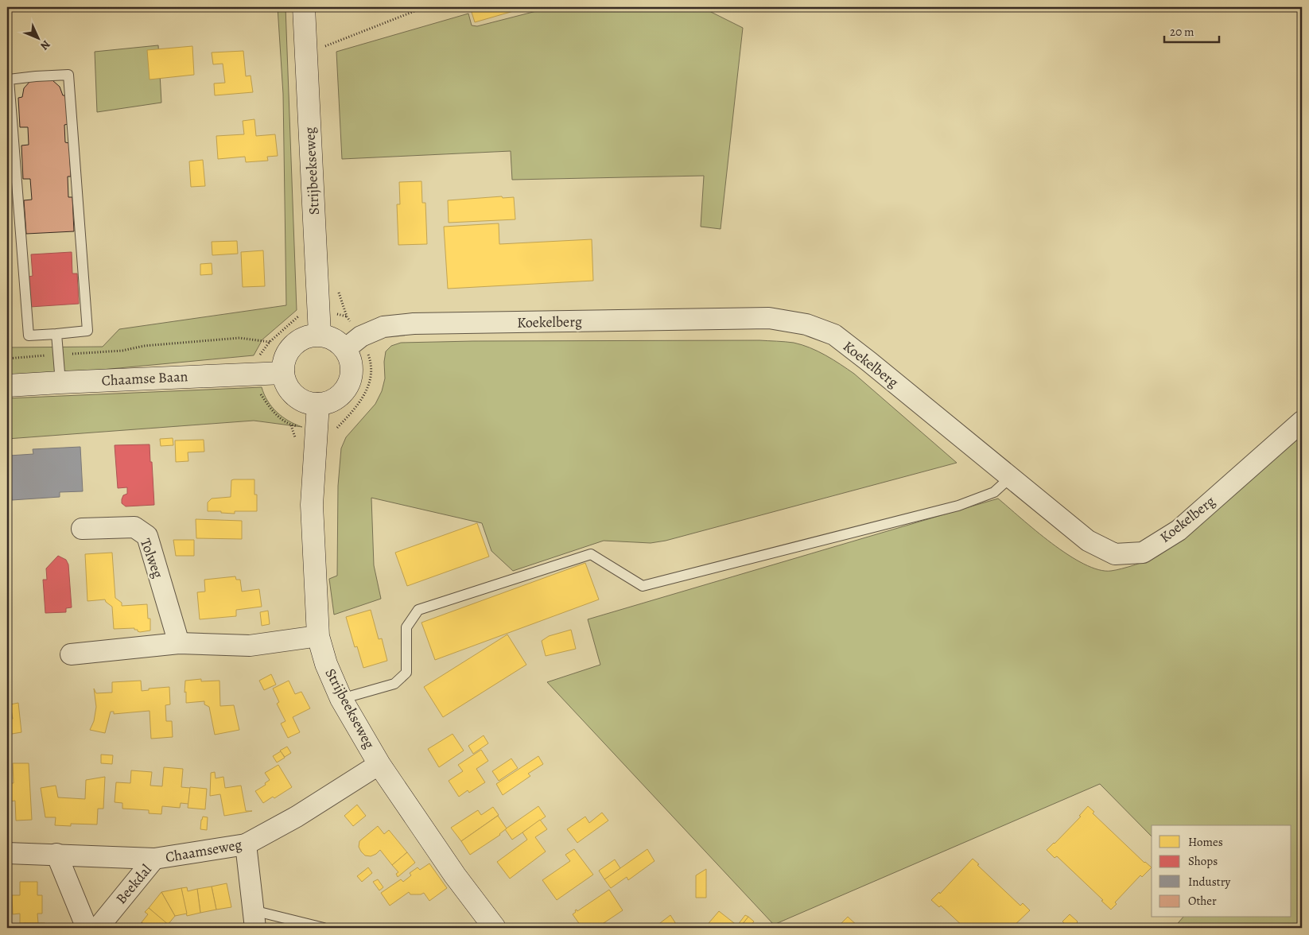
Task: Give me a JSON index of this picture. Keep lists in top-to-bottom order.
{
  "streets": {
    "main road": ["Strijbeekseweg", "Chaamse Baan"],
    "street": [
      "Koekelberg",
      "Tolweg",
      "Chaamseweg",
      "Beekdal"
    ]
  },
  "crossings": [
    ["Strijbeekseweg", "Koekelberg"],
    ["Strijbeekseweg", "Chaamse Baan"],
    ["Strijbeekseweg", "Chaamseweg"],
    ["Koekelberg", "Chaamse Baan"],
    ["Chaamseweg", "Beekdal"]
  ],
  "legend": [
    "Homes",
    "Shops",
    "Industry",
    "Other"
  ],
  "scale_bar": "20 m",
  "north": "bottom right"
}
